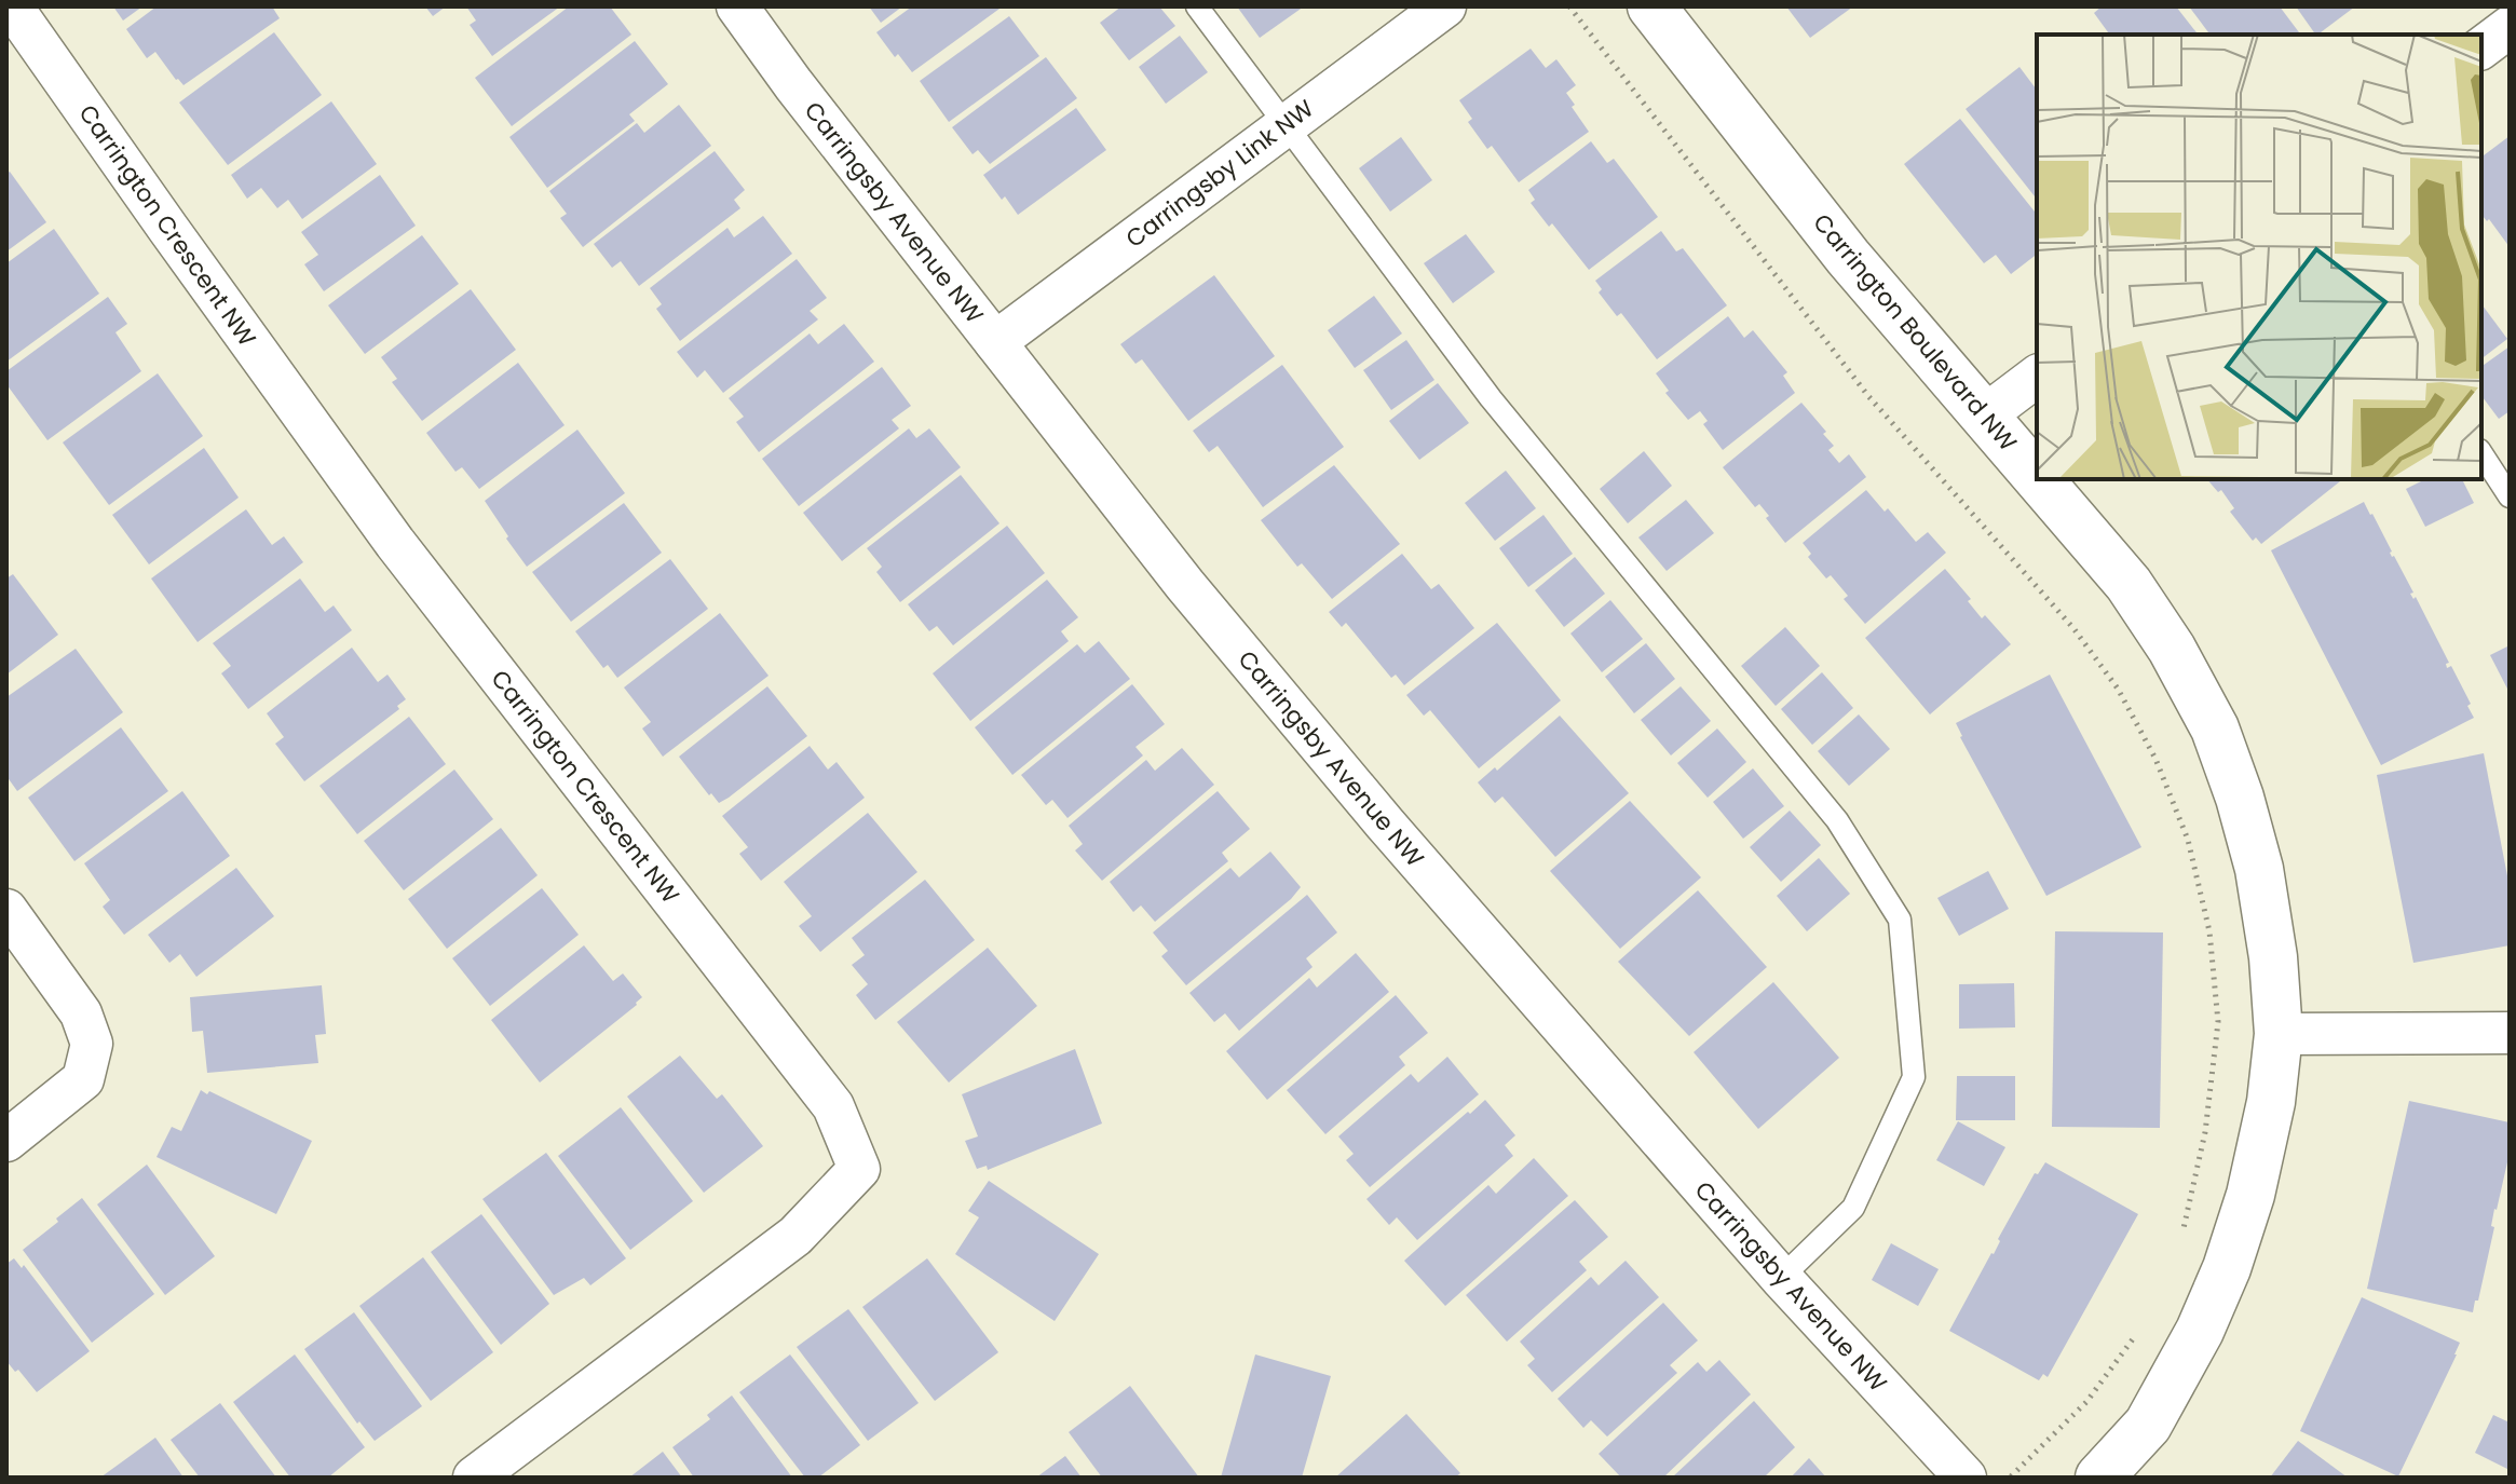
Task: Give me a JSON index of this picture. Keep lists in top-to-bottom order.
{
  "streets": {
    "street": [
      "Carringsby Link NW",
      "Carringsby Avenue NW",
      "Carrington Crescent NW",
      "Carrington Boulevard NW"
    ]
  },
  "crossings": [
    ["Carringsby Link NW", "Carringsby Avenue NW"]
  ]
}
